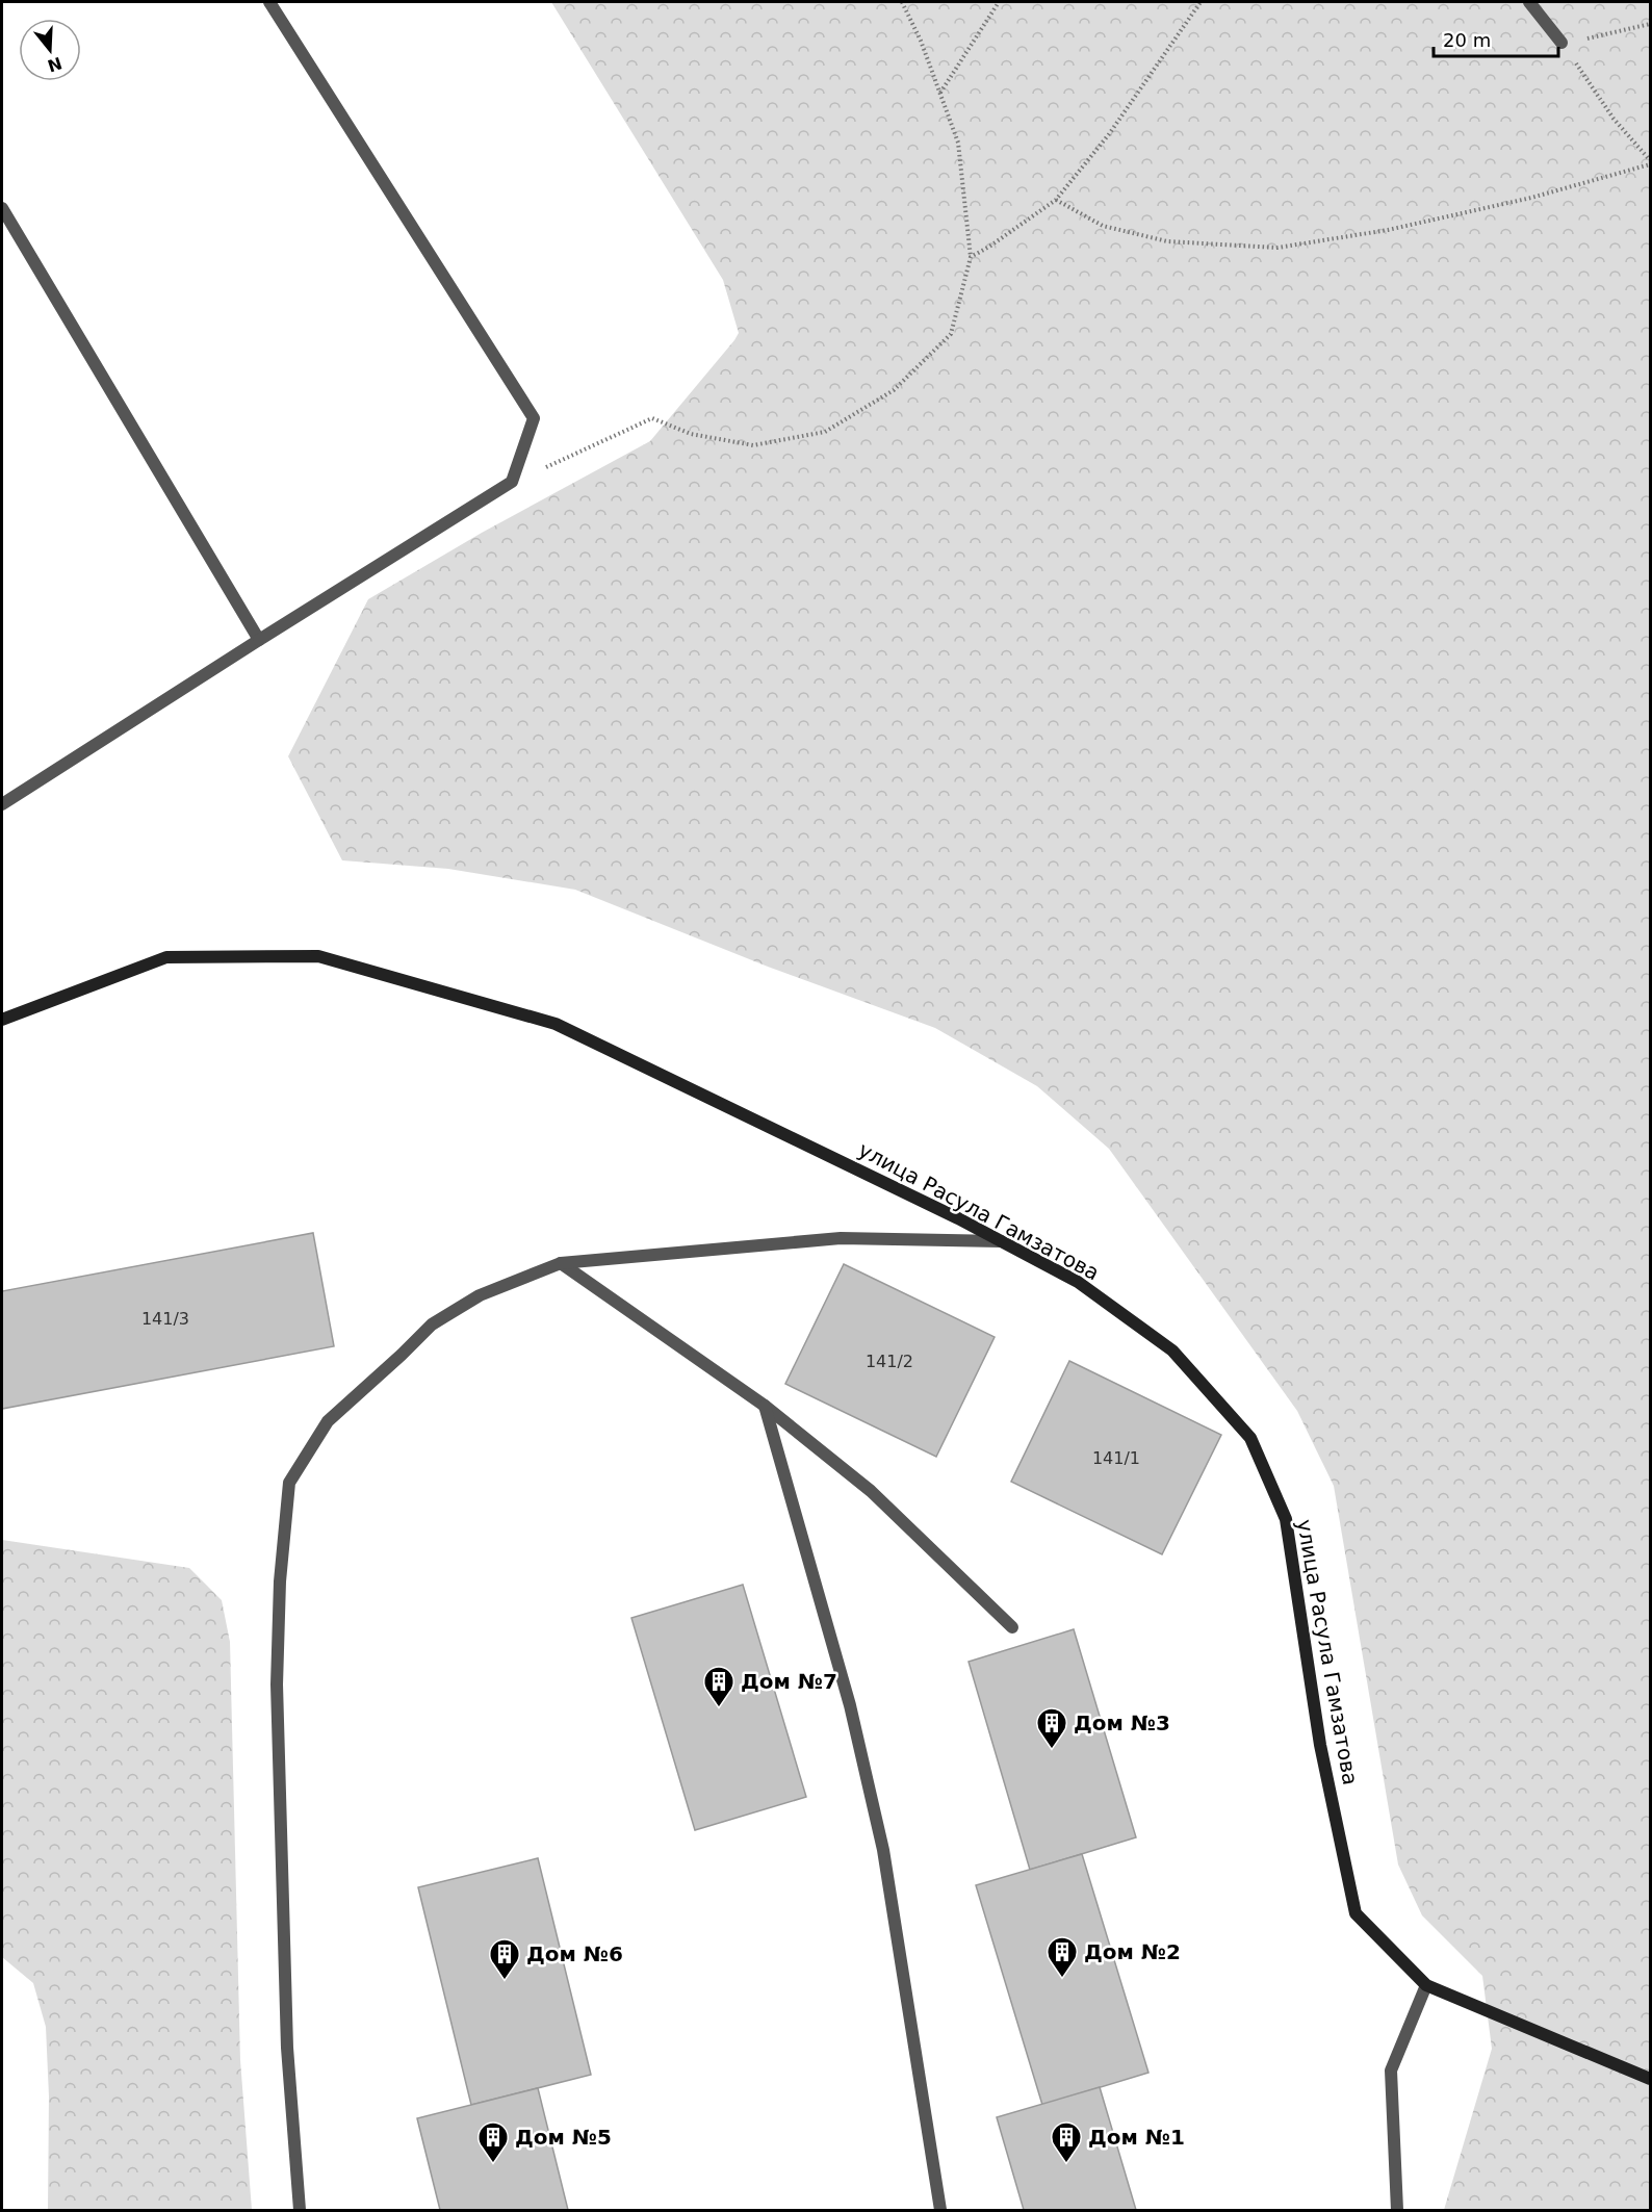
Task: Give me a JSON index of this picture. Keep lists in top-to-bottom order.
{
  "streets": {
    "main road": ["улица Расула Гамзатова"]
  },
  "places": {
    "building": [
      "Дом №7",
      "Дом №3",
      "Дом №2",
      "Дом №6",
      "Дом №5",
      "Дом №1"
    ]
  },
  "house_numbers": ["141/3", "141/2", "141/1"],
  "scale_bar": "20 m",
  "north": "bottom"
}
